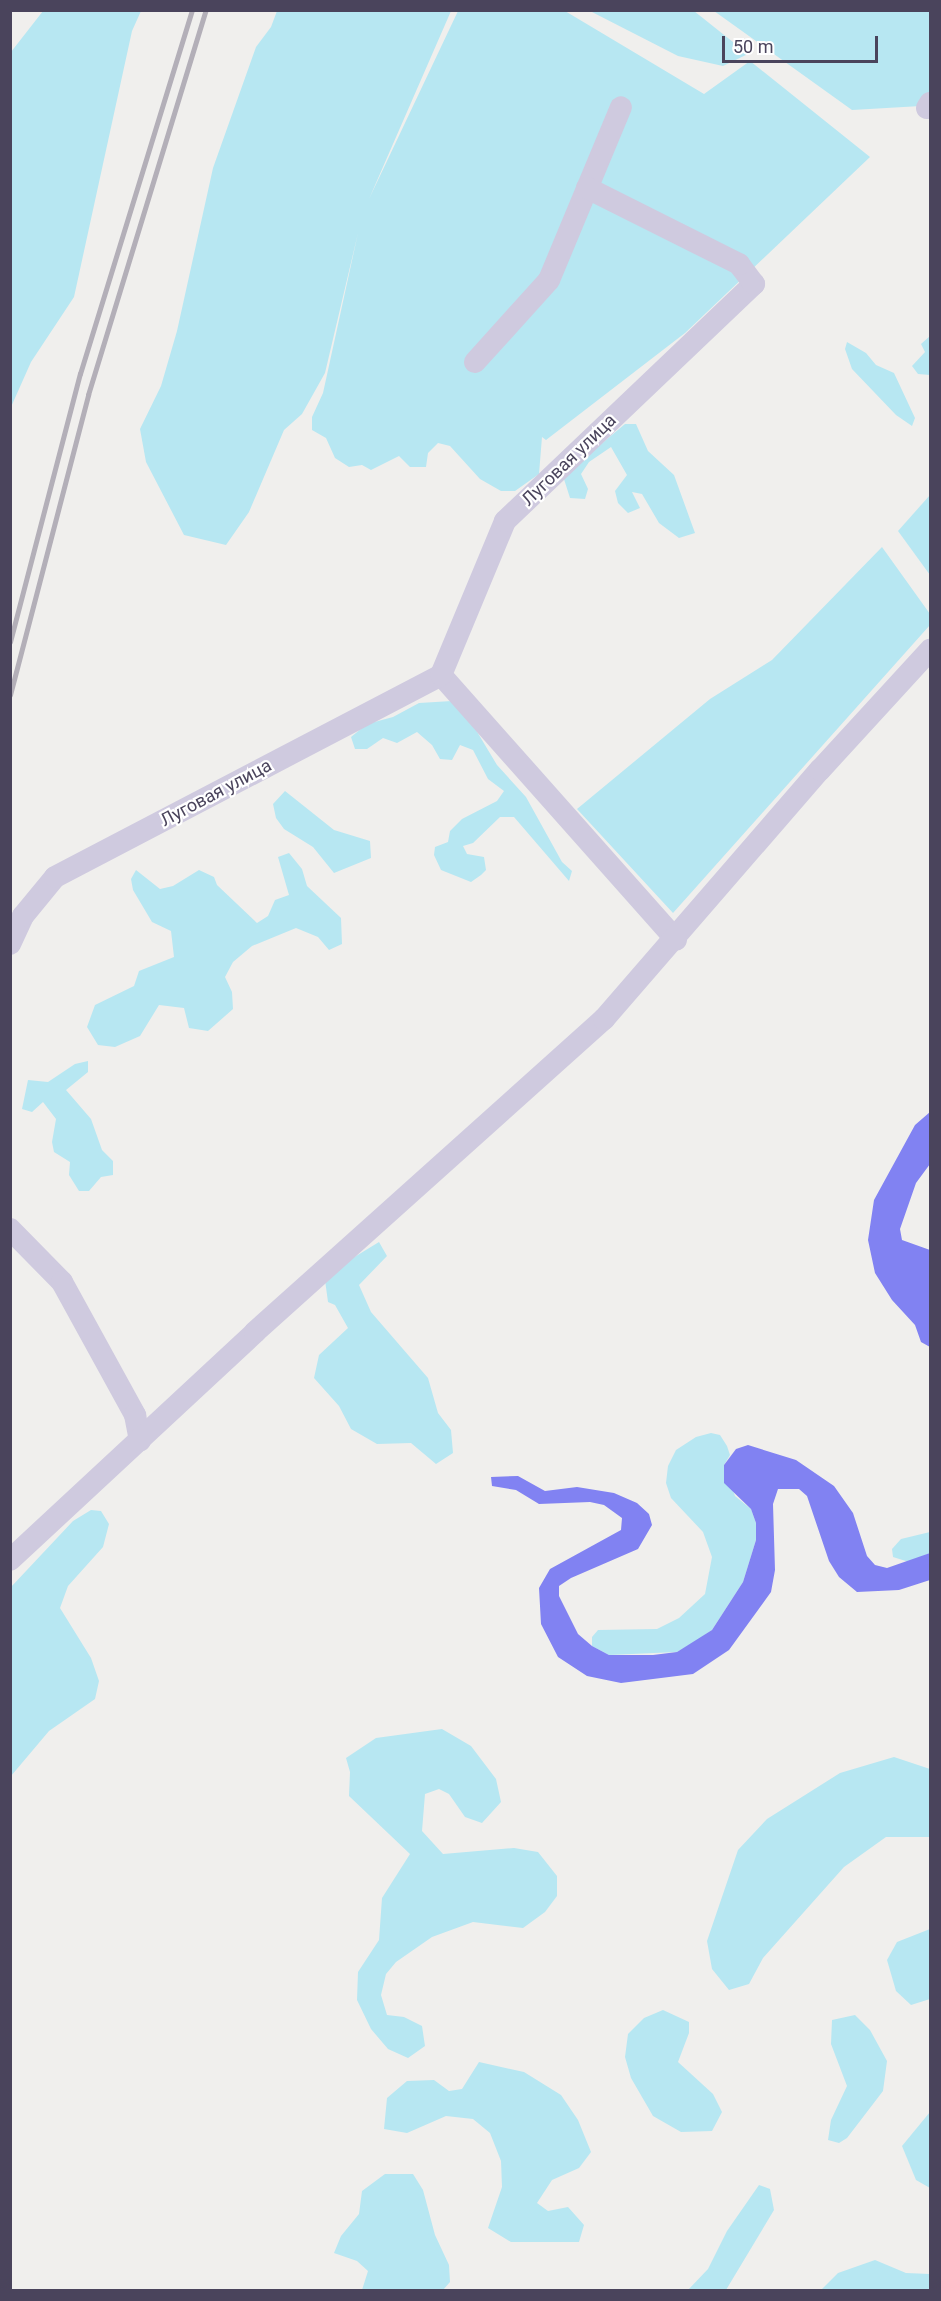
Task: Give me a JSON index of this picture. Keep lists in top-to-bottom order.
{
  "streets": {
    "street": ["Луговая улица"]
  },
  "scale_bar": "50 m"
}
